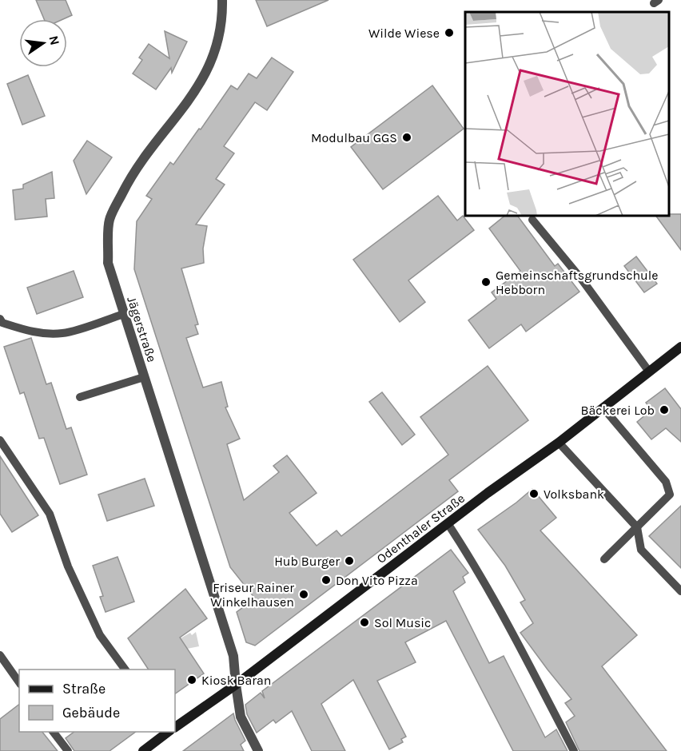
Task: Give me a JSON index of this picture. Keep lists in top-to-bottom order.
{
  "streets": {
    "main road": ["Odenthaler Straße"],
    "street": ["Jägerstraße"]
  },
  "crossings": [
    ["Jägerstraße", "Odenthaler Straße"]
  ],
  "places": [
    "Wilde Wiese",
    "Modulbau GGS",
    "Gemeinschaftsgrundschule Hebborn",
    "Bäckerei Lob",
    "Volksbank",
    "Hub Burger",
    "Don Vito Pizza",
    "Friseur Rainer Winkelhausen",
    "Sol Music",
    "Kiosk Baran"
  ],
  "legend": ["Straße", "Gebäude"],
  "north": "right"
}
